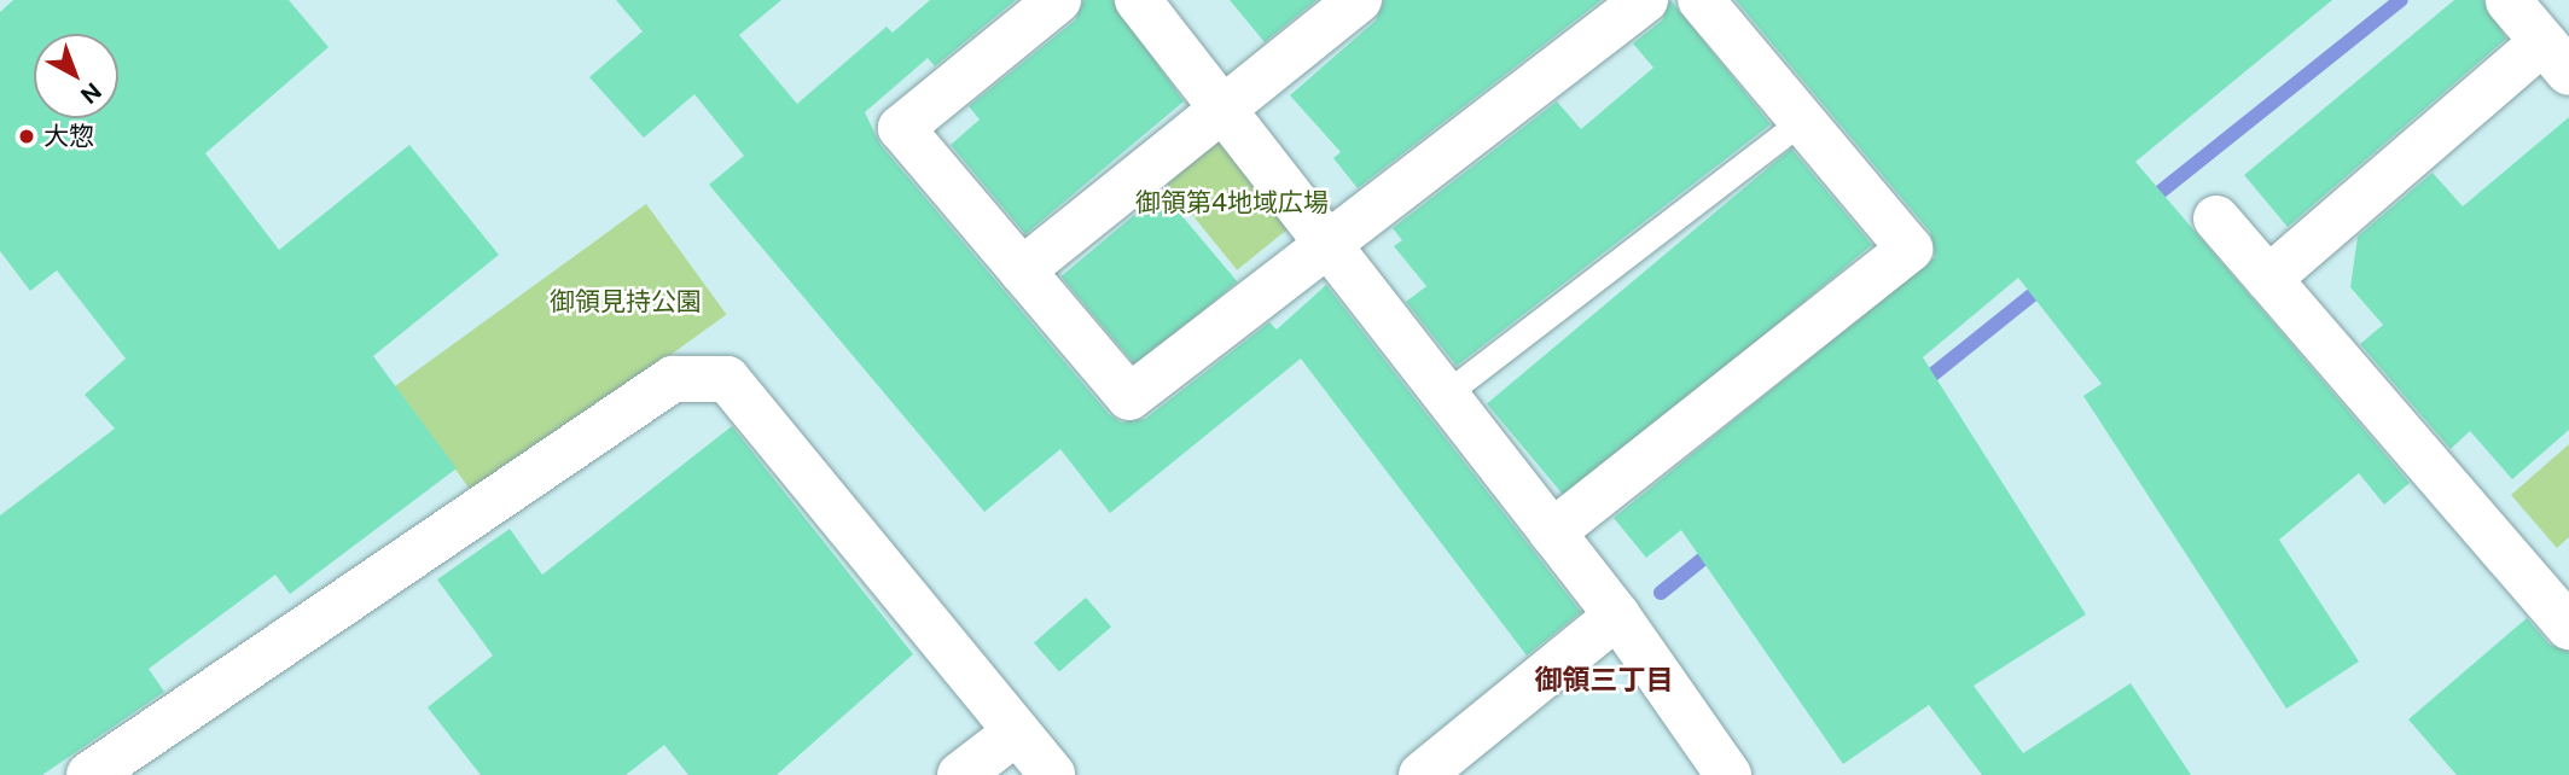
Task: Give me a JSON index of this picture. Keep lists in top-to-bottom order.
{
  "districts": ["御領三丁目"],
  "parks": ["御領第4地域広場", "御領見持公園"],
  "places": ["大惣"],
  "north": "bottom right"
}
